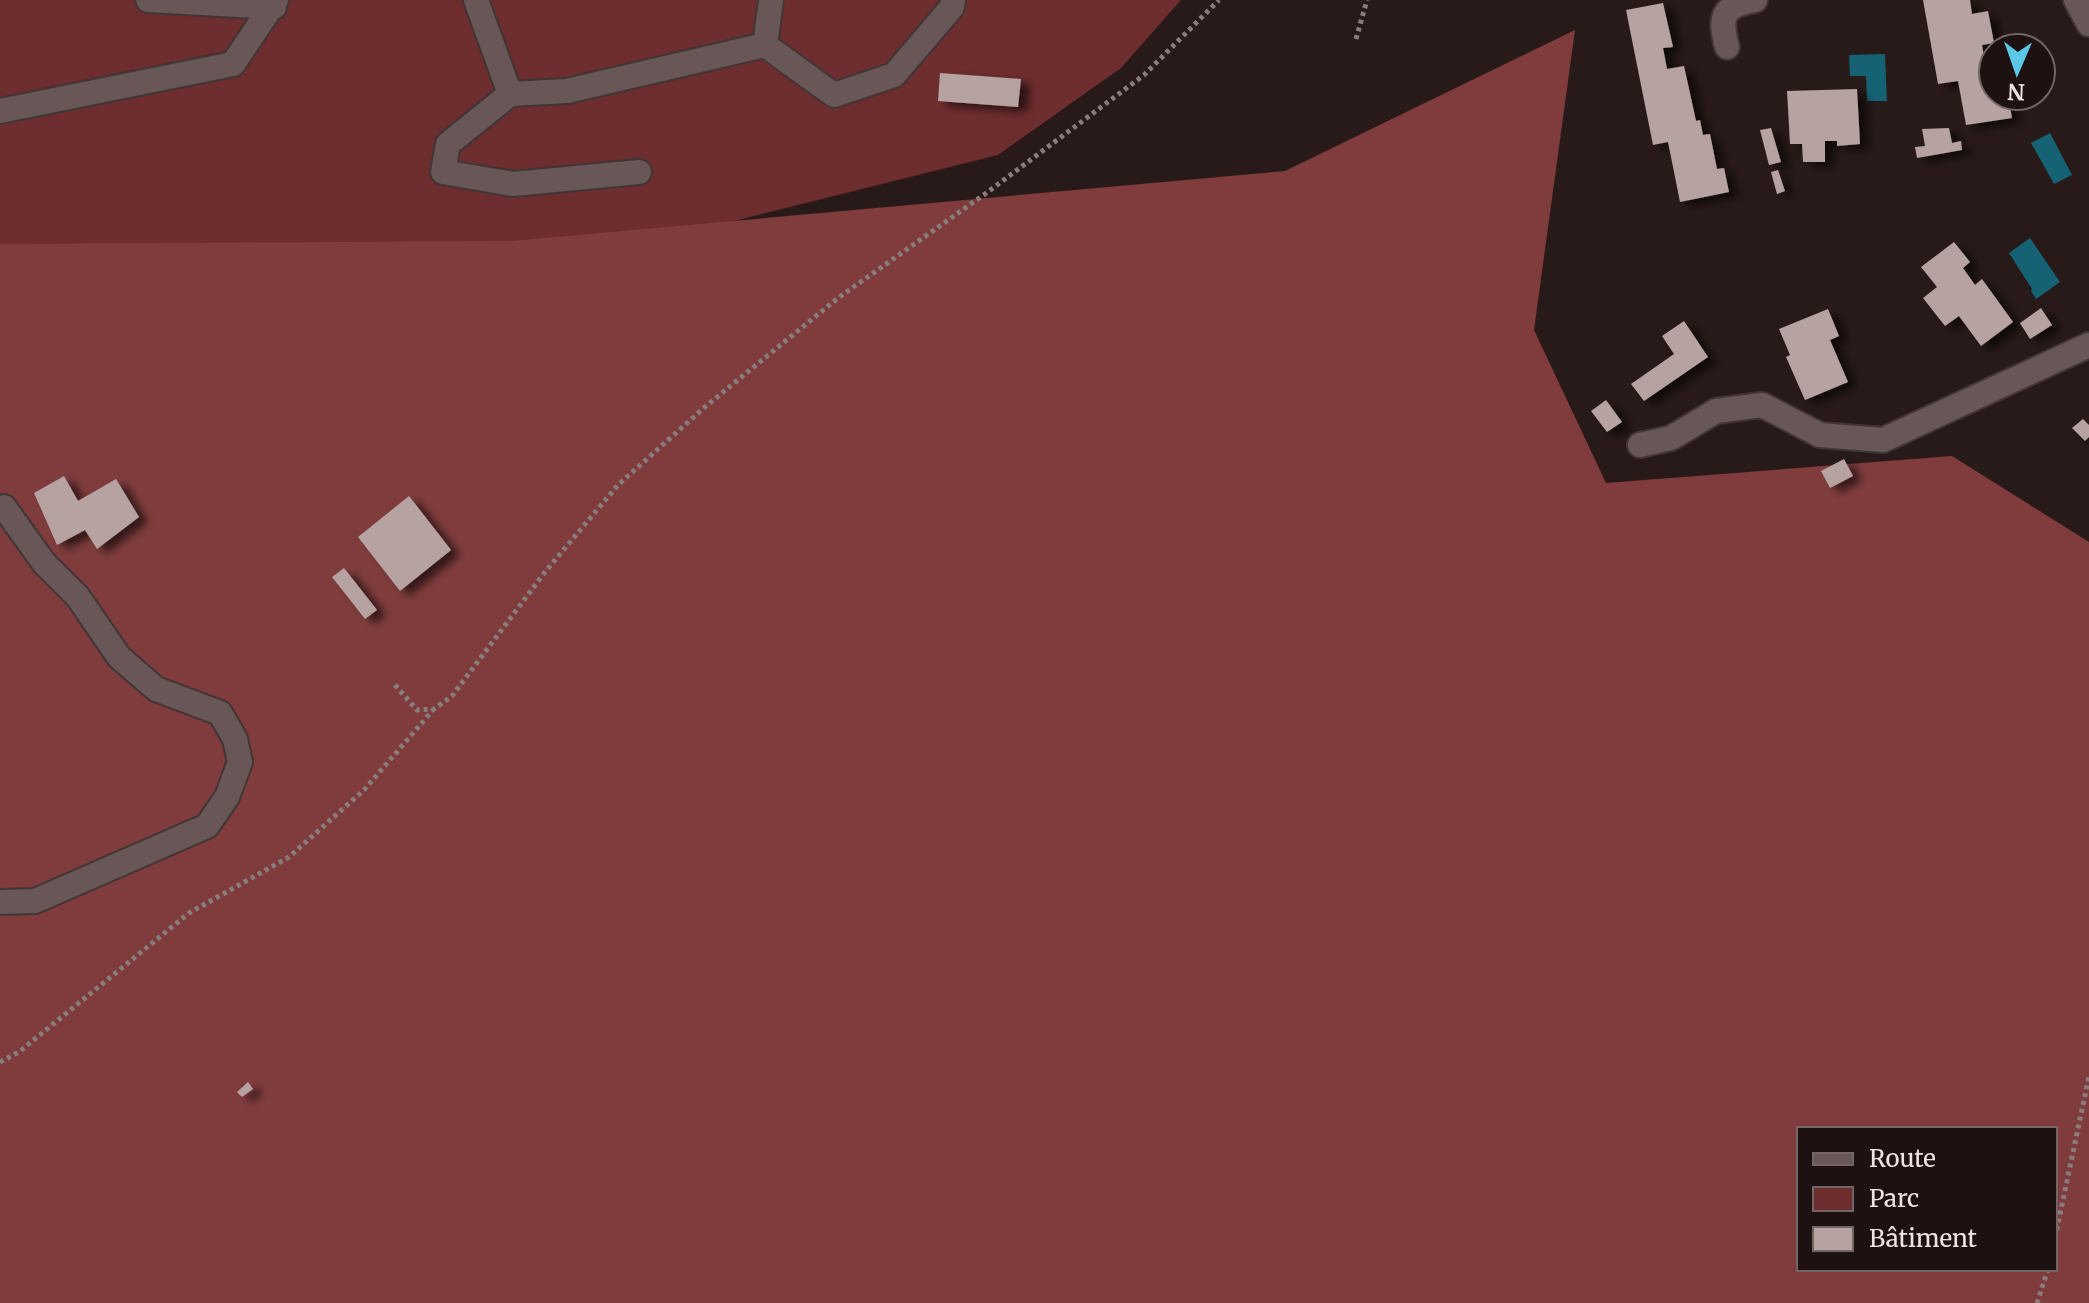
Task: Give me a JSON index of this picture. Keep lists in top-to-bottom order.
{
  "legend": ["Route", "Parc", "Bâtiment"],
  "north": "bottom"
}
